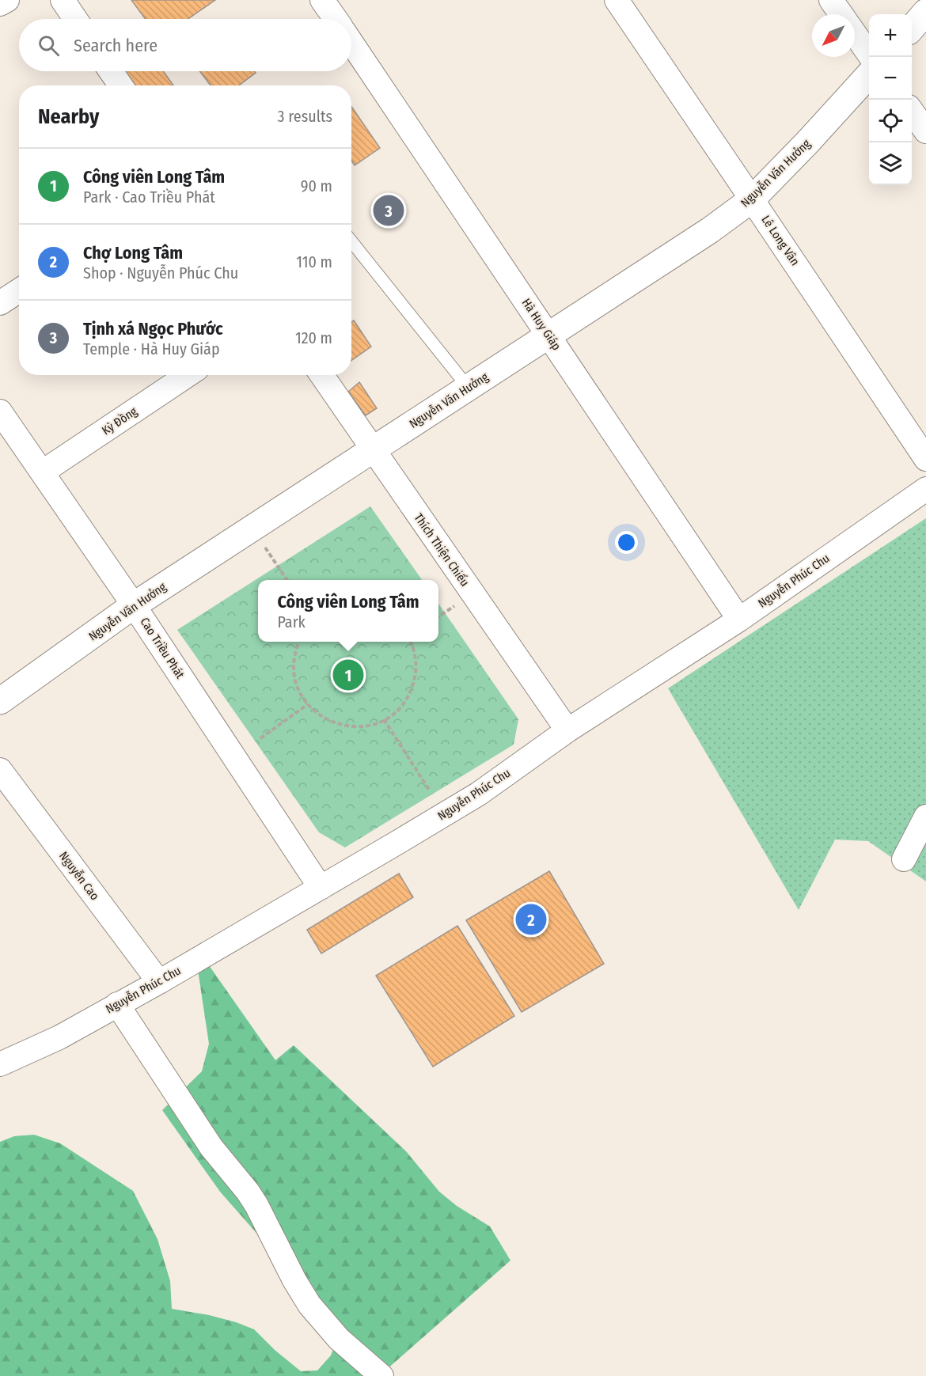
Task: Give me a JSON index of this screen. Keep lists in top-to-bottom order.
{
  "streets": {
    "street": [
      "Nguyễn Văn Hưởng",
      "Lê Long Vân",
      "Hà Huy Giáp",
      "Kỳ Đồng",
      "Thích Thiện Chiếu",
      "Nguyễn Phúc Chu",
      "Cao Triều Phát",
      "Nguyễn Cao"
    ]
  },
  "crossings": [
    ["Nguyễn Văn Hưởng", "Lê Long Vân"],
    ["Nguyễn Văn Hưởng", "Hà Huy Giáp"],
    ["Nguyễn Văn Hưởng", "Thích Thiện Chiếu"],
    ["Nguyễn Văn Hưởng", "Cao Triều Phát"],
    ["Hà Huy Giáp", "Nguyễn Phúc Chu"],
    ["Kỳ Đồng", "Cao Triều Phát"],
    ["Thích Thiện Chiếu", "Nguyễn Phúc Chu"],
    ["Nguyễn Phúc Chu", "Cao Triều Phát"],
    ["Nguyễn Phúc Chu", "Nguyễn Cao"]
  ],
  "north": "bottom left",
  "page": {
    "map_buttons": ["+", "−"],
    "search": "Search here",
    "heading": ["Nearby", "3 results"],
    "list": [
      {
        "mark": "1",
        "name": "Công viên Long Tâm",
        "note": "Park · Cao Triều Phát",
        "value": "90 m"
      },
      {
        "mark": "2",
        "name": "Chợ Long Tâm",
        "note": "Shop · Nguyễn Phúc Chu",
        "value": "110 m"
      },
      {
        "mark": "3",
        "name": "Tịnh xá Ngọc Phước",
        "note": "Temple · Hà Huy Giáp",
        "value": "120 m"
      }
    ],
    "pins": ["3", "1", "2"],
    "popup": ["Công viên Long Tâm", "Park"]
  }
}
